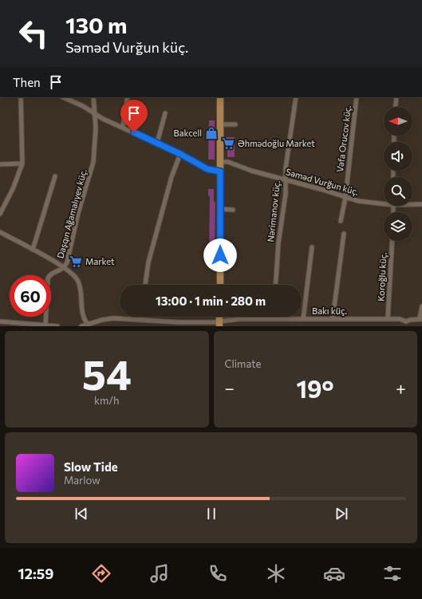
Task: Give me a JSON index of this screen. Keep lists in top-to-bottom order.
{
  "streets": {
    "street": [
      "Vəfa Orucov küç.",
      "Səməd Vurğun küç.",
      "Nərimanov küç.",
      "Daşqın Ağamalıyev küç.",
      "Koroğlu küç.",
      "Bakı küç."
    ]
  },
  "crossings": [
    ["Vəfa Orucov küç.", "Səməd Vurğun küç."],
    ["Səməd Vurğun küç.", "Nərimanov küç."],
    ["Koroğlu küç.", "Bakı küç."]
  ],
  "places": {
    "shop": ["Bakcell"],
    "supermarket": ["Əhmədoğlu Market", "Market"]
  },
  "north": "left",
  "page": {
    "turn": ["130 m", "Səməd Vurğun küç."],
    "then": "Then",
    "limit": "60",
    "trip": "13:00 · 1 min · 280 m",
    "tile": [
      ["54", "km/h"],
      "Climate"
    ],
    "heat": ["−", "19°", "+"],
    "song": ["Slow Tide", "Marlow"],
    "tabs": "12:59"
  }
}
